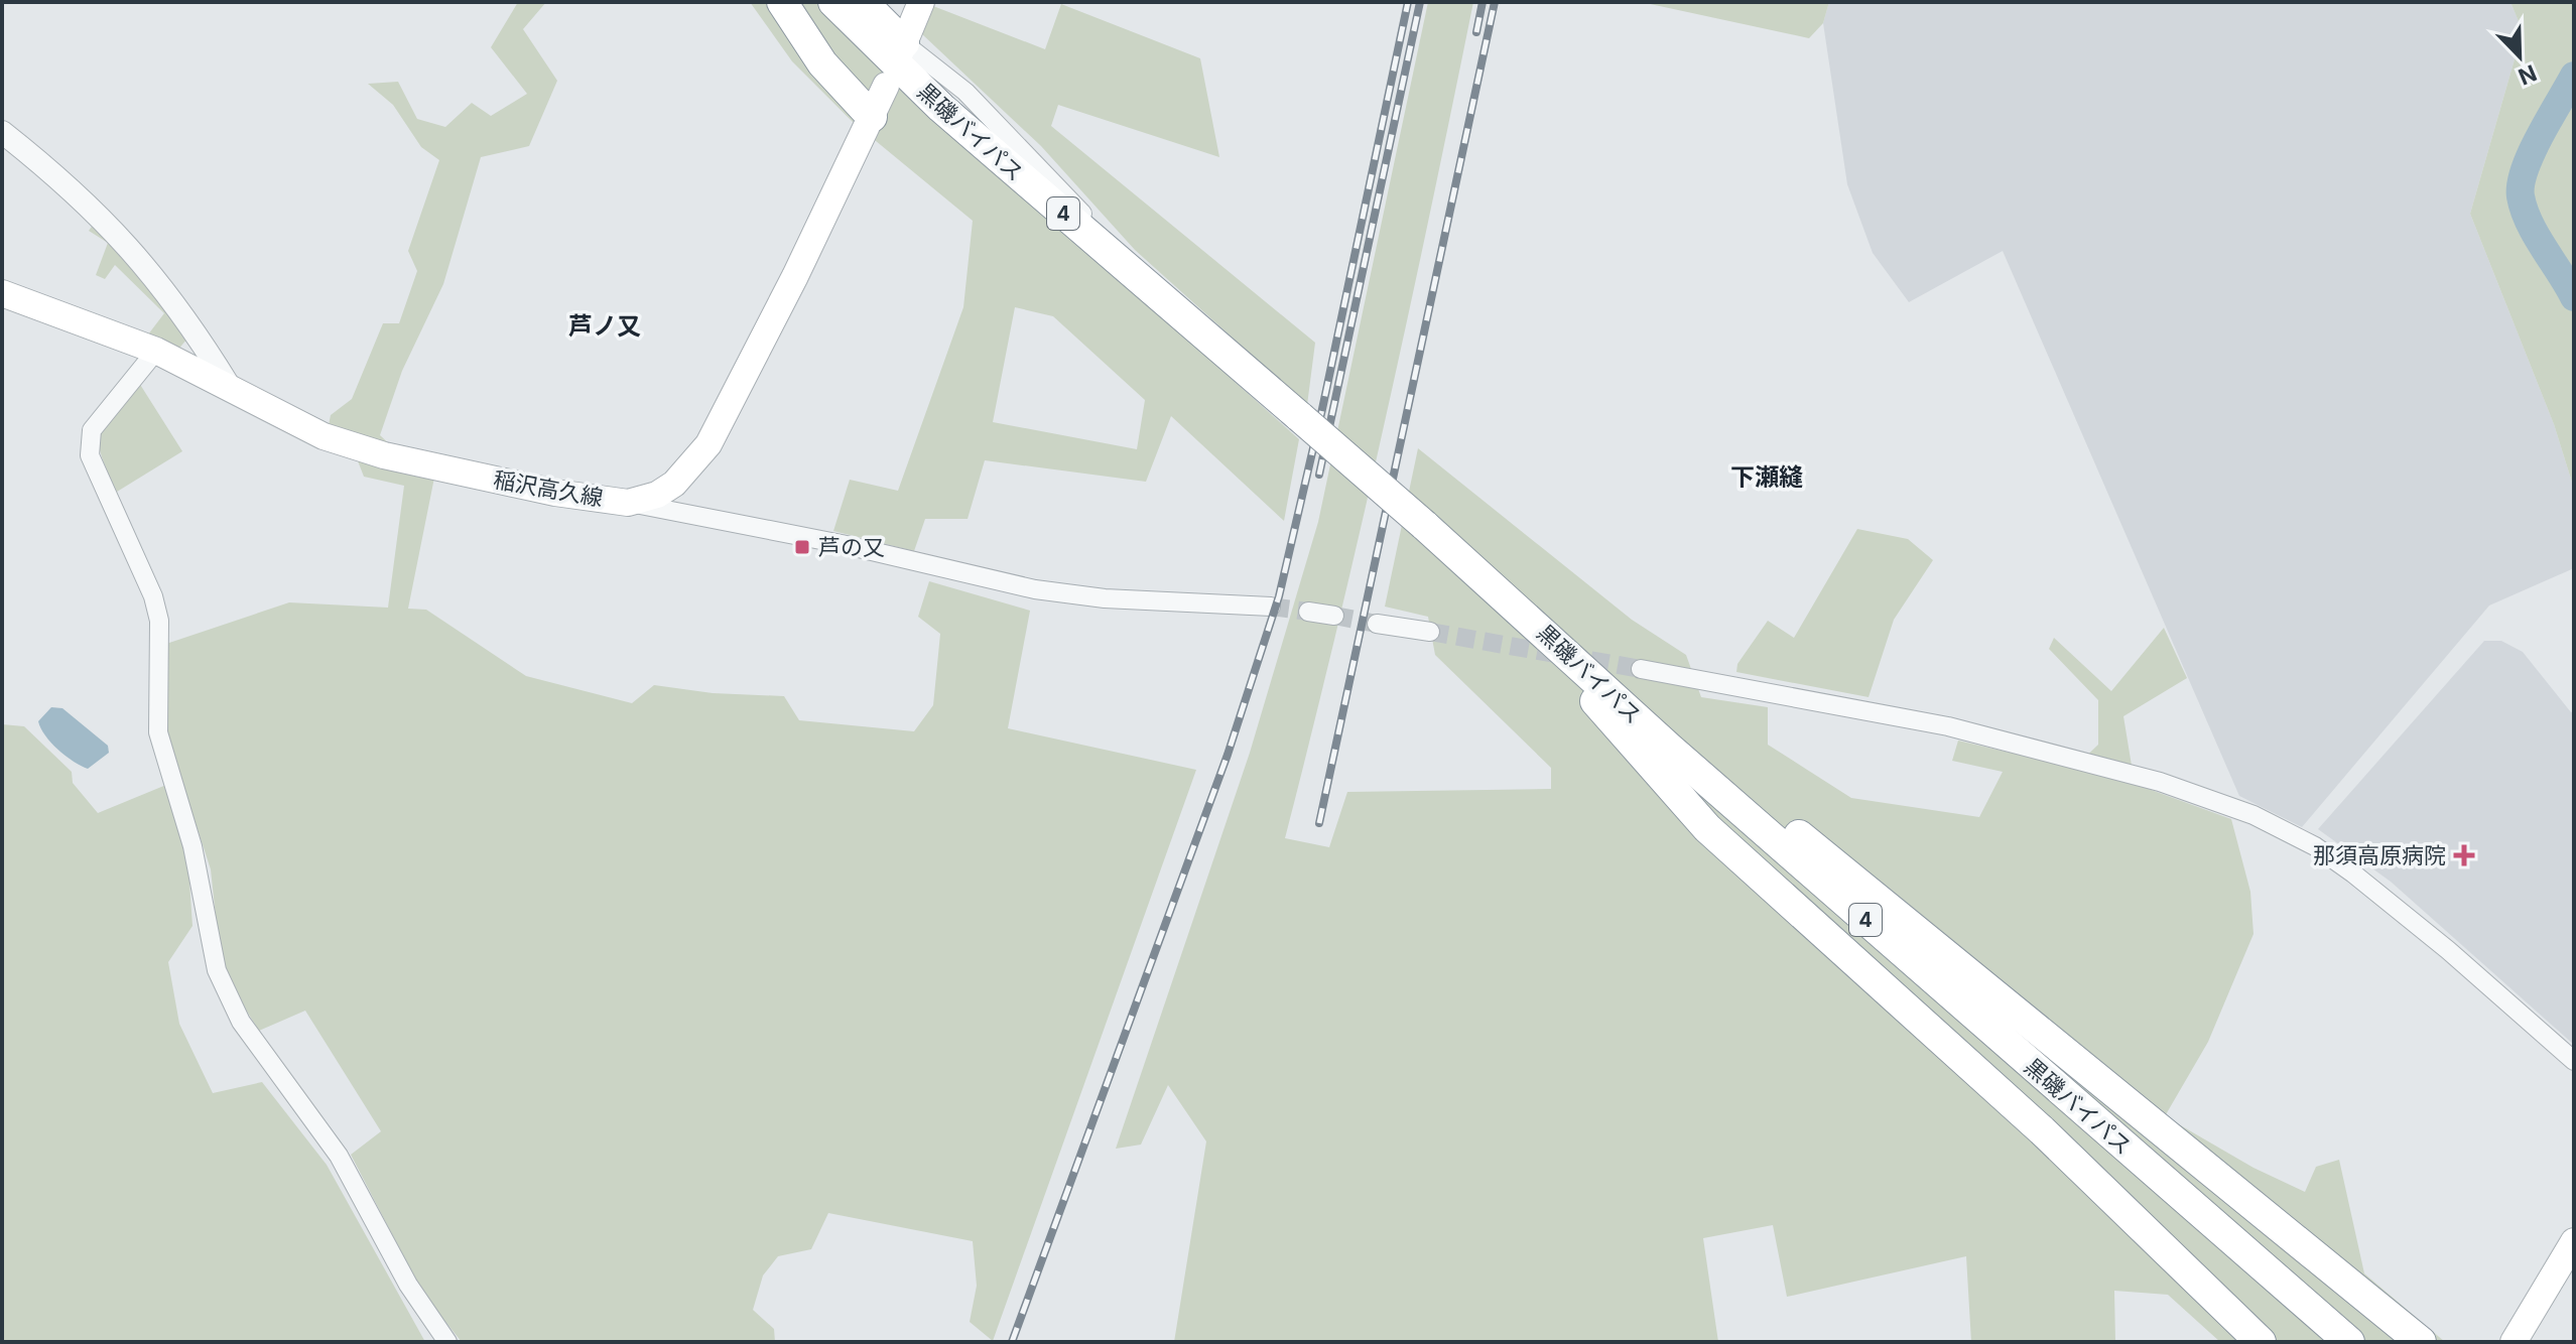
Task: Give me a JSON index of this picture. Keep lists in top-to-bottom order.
{
  "streets": {
    "highway": ["黒磯バイパス", "4"],
    "main road": ["稲沢高久線"]
  },
  "crossings": [
    ["黒磯バイパス", "4"]
  ],
  "districts": ["芦ノ又", "下瀬縫"],
  "places": {
    "transit": ["芦の又"],
    "health": ["那須高原病院"]
  },
  "north": "bottom right"
}
